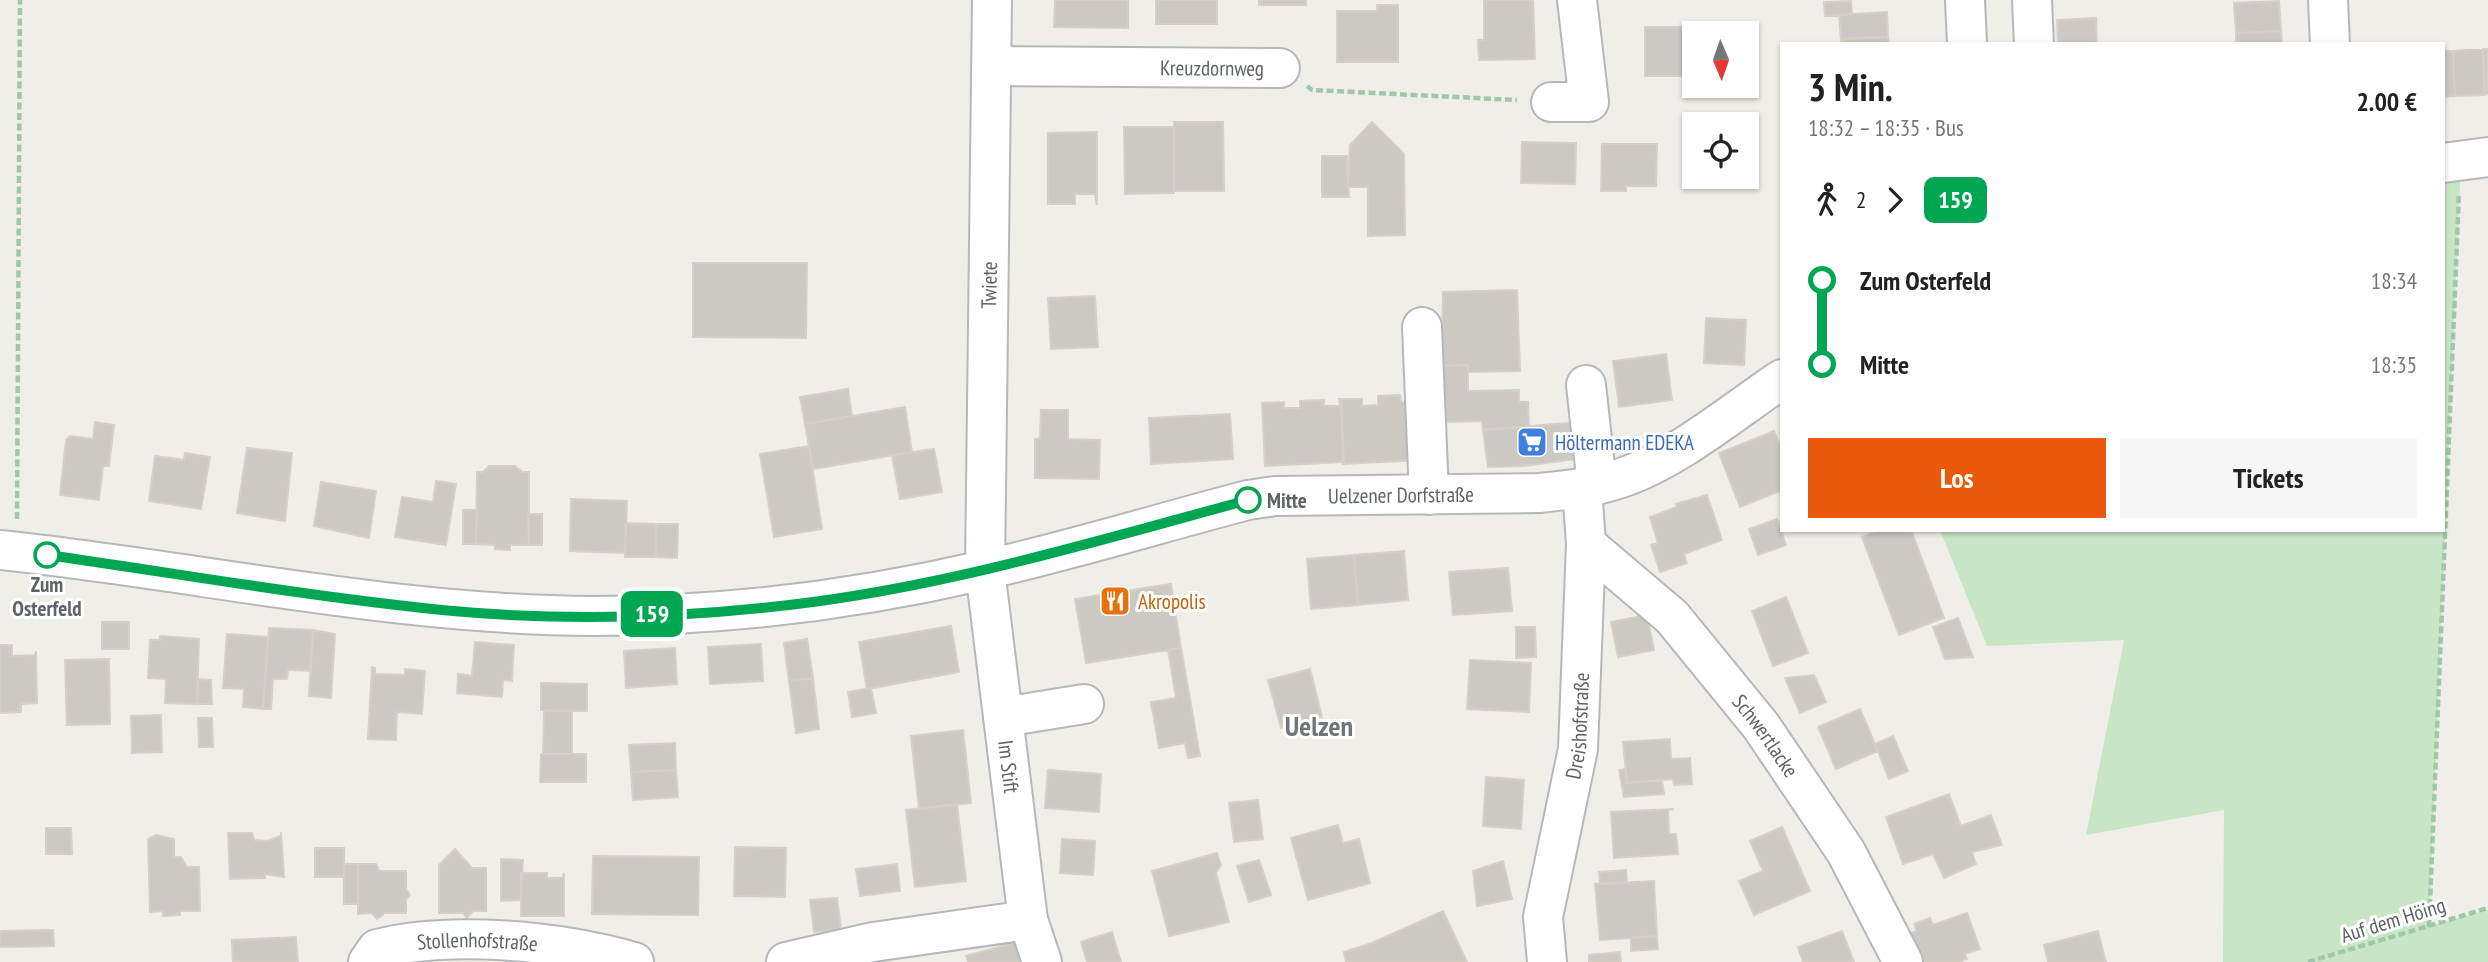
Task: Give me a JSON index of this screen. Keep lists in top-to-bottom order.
{
  "streets": {
    "street": [
      "Kreuzdornweg",
      "Twiete",
      "Uelzener Dorfstraße",
      "Dreishofstraße",
      "Schwertlacke",
      "Im Stift",
      "Stollenhofstraße"
    ],
    "path": ["Auf dem Höing"]
  },
  "crossings": [
    ["Kreuzdornweg", "Twiete"],
    ["Twiete", "Uelzener Dorfstraße"],
    ["Twiete", "Im Stift"],
    ["Uelzener Dorfstraße", "Dreishofstraße"],
    ["Uelzener Dorfstraße", "Im Stift"],
    ["Dreishofstraße", "Schwertlacke"]
  ],
  "districts": ["Uelzen"],
  "places": {
    "supermarket": ["Höltermann EDEKA"],
    "other": ["Mitte", "Zum Osterfeld"],
    "restaurant": ["Akropolis"]
  },
  "lines": ["bus line 159"],
  "north": "bottom",
  "page": {
    "on_map": "159",
    "heading": ["3 Min.", "18:32 – 18:35 · Bus", "2.00 €"],
    "legs": ["2", "159"],
    "list": [
      {
        "name": "Zum Osterfeld",
        "value": "18:34"
      },
      {
        "name": "Mitte",
        "value": "18:35"
      }
    ],
    "buttons": ["Los", "Tickets"]
  }
}
